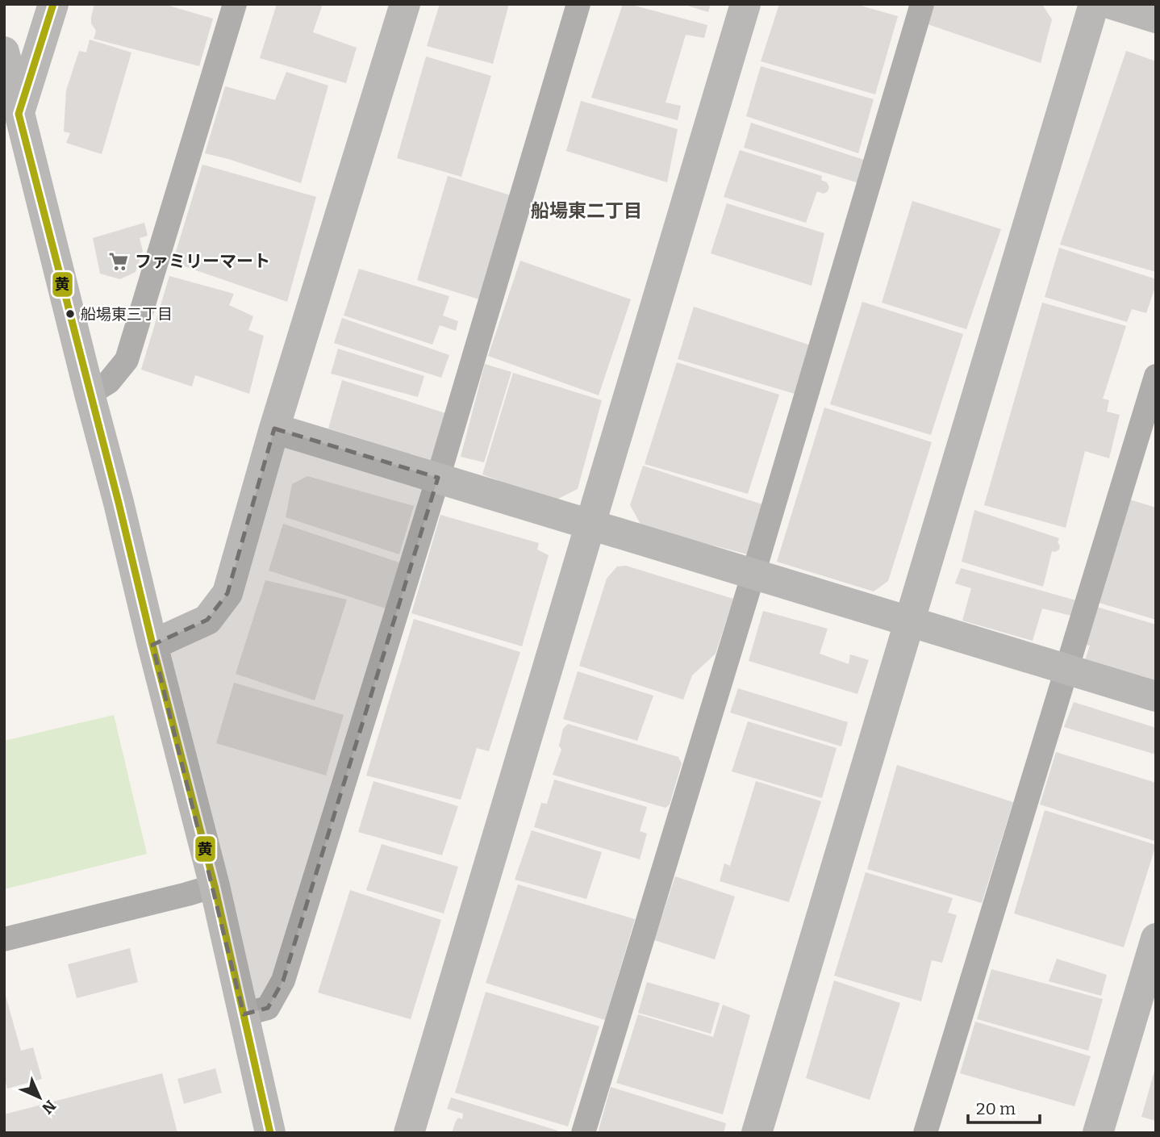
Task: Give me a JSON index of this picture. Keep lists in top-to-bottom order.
{
  "districts": ["船場東二丁目"],
  "places": {
    "supermarket": ["ファミリーマート"],
    "other": ["船場東三丁目"]
  },
  "lines": ["transit line 黄"],
  "scale_bar": "20 m",
  "north": "bottom right"
}
